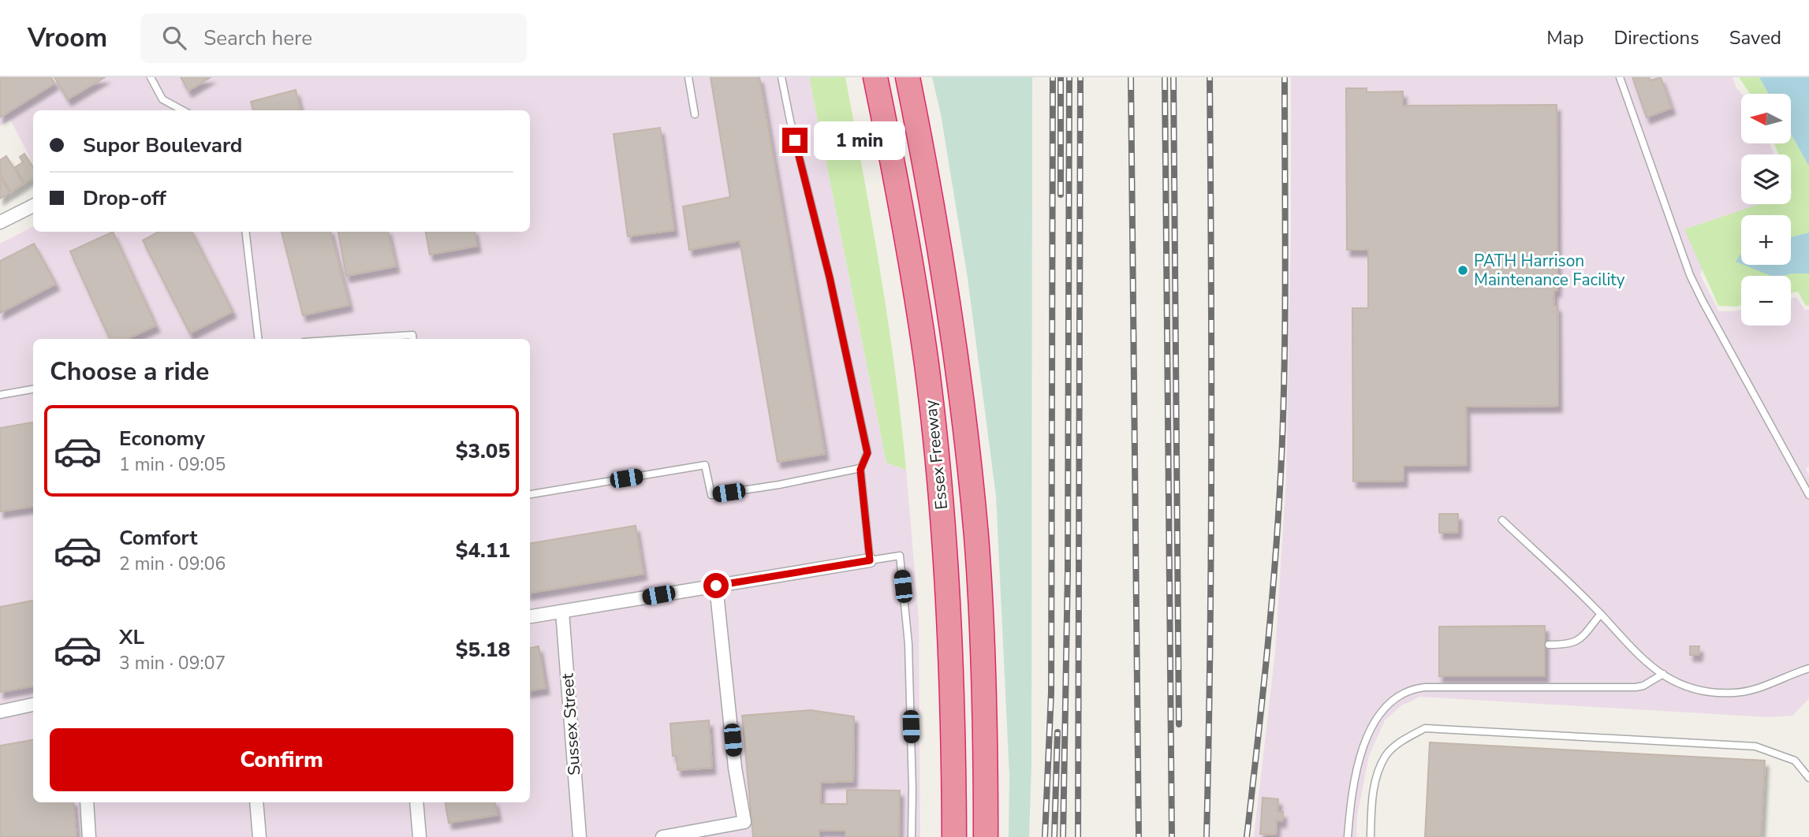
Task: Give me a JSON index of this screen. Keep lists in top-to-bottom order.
{
  "streets": {
    "highway": ["Essex Freeway"],
    "street": ["Sussex Street"]
  },
  "places": ["PATH Harrison Maintenance Facility"],
  "north": "left",
  "page": {
    "header": "Vroom",
    "search": "Search here",
    "nav": ["Map", "Directions", "Saved"],
    "map_buttons": ["+", "−"],
    "banner": ["Supor Boulevard", "Drop-off"],
    "bubble": "1 min",
    "heading": "Choose a ride",
    "list": [
      {
        "name": "Economy",
        "note": "1 min · 09:05",
        "value": "$3.05"
      },
      {
        "name": "Comfort",
        "note": "2 min · 09:06",
        "value": "$4.11"
      },
      {
        "name": "XL",
        "note": "3 min · 09:07",
        "value": "$5.18"
      }
    ],
    "buttons": "Confirm"
  }
}
